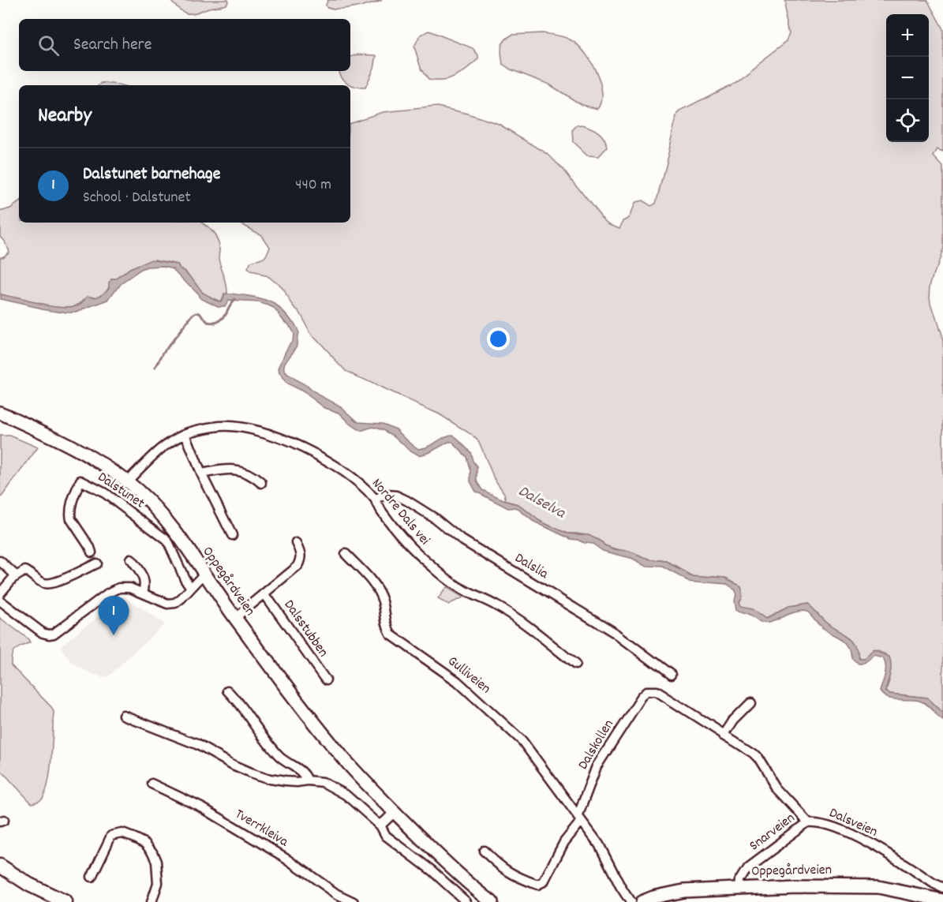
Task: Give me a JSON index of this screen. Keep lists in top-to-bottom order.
{
  "streets": {
    "main road": ["Oppegårdveien"],
    "street": [
      "Dalstunet",
      "Nordre Dals vei",
      "Dalslia",
      "Dalsstubben",
      "Gulliveien",
      "Dalskollen",
      "Dalsveien",
      "Tverrkleiva",
      "Snarveien"
    ]
  },
  "crossings": [
    ["Nordre Dals vei", "Dalslia"],
    ["Nordre Dals vei", "Oppegårdveien"],
    ["Oppegårdveien", "Dalsstubben"],
    ["Oppegårdveien", "Snarveien"],
    ["Gulliveien", "Dalskollen"],
    ["Dalskollen", "Dalsveien"],
    ["Dalsveien", "Snarveien"]
  ],
  "water": ["Dalselva"],
  "page": {
    "map_buttons": ["+", "−"],
    "search": "Search here",
    "heading": "Nearby",
    "list": [
      {
        "mark": "1",
        "name": "Dalstunet barnehage",
        "note": "School · Dalstunet",
        "value": "440 m"
      }
    ],
    "pins": "1"
  }
}
